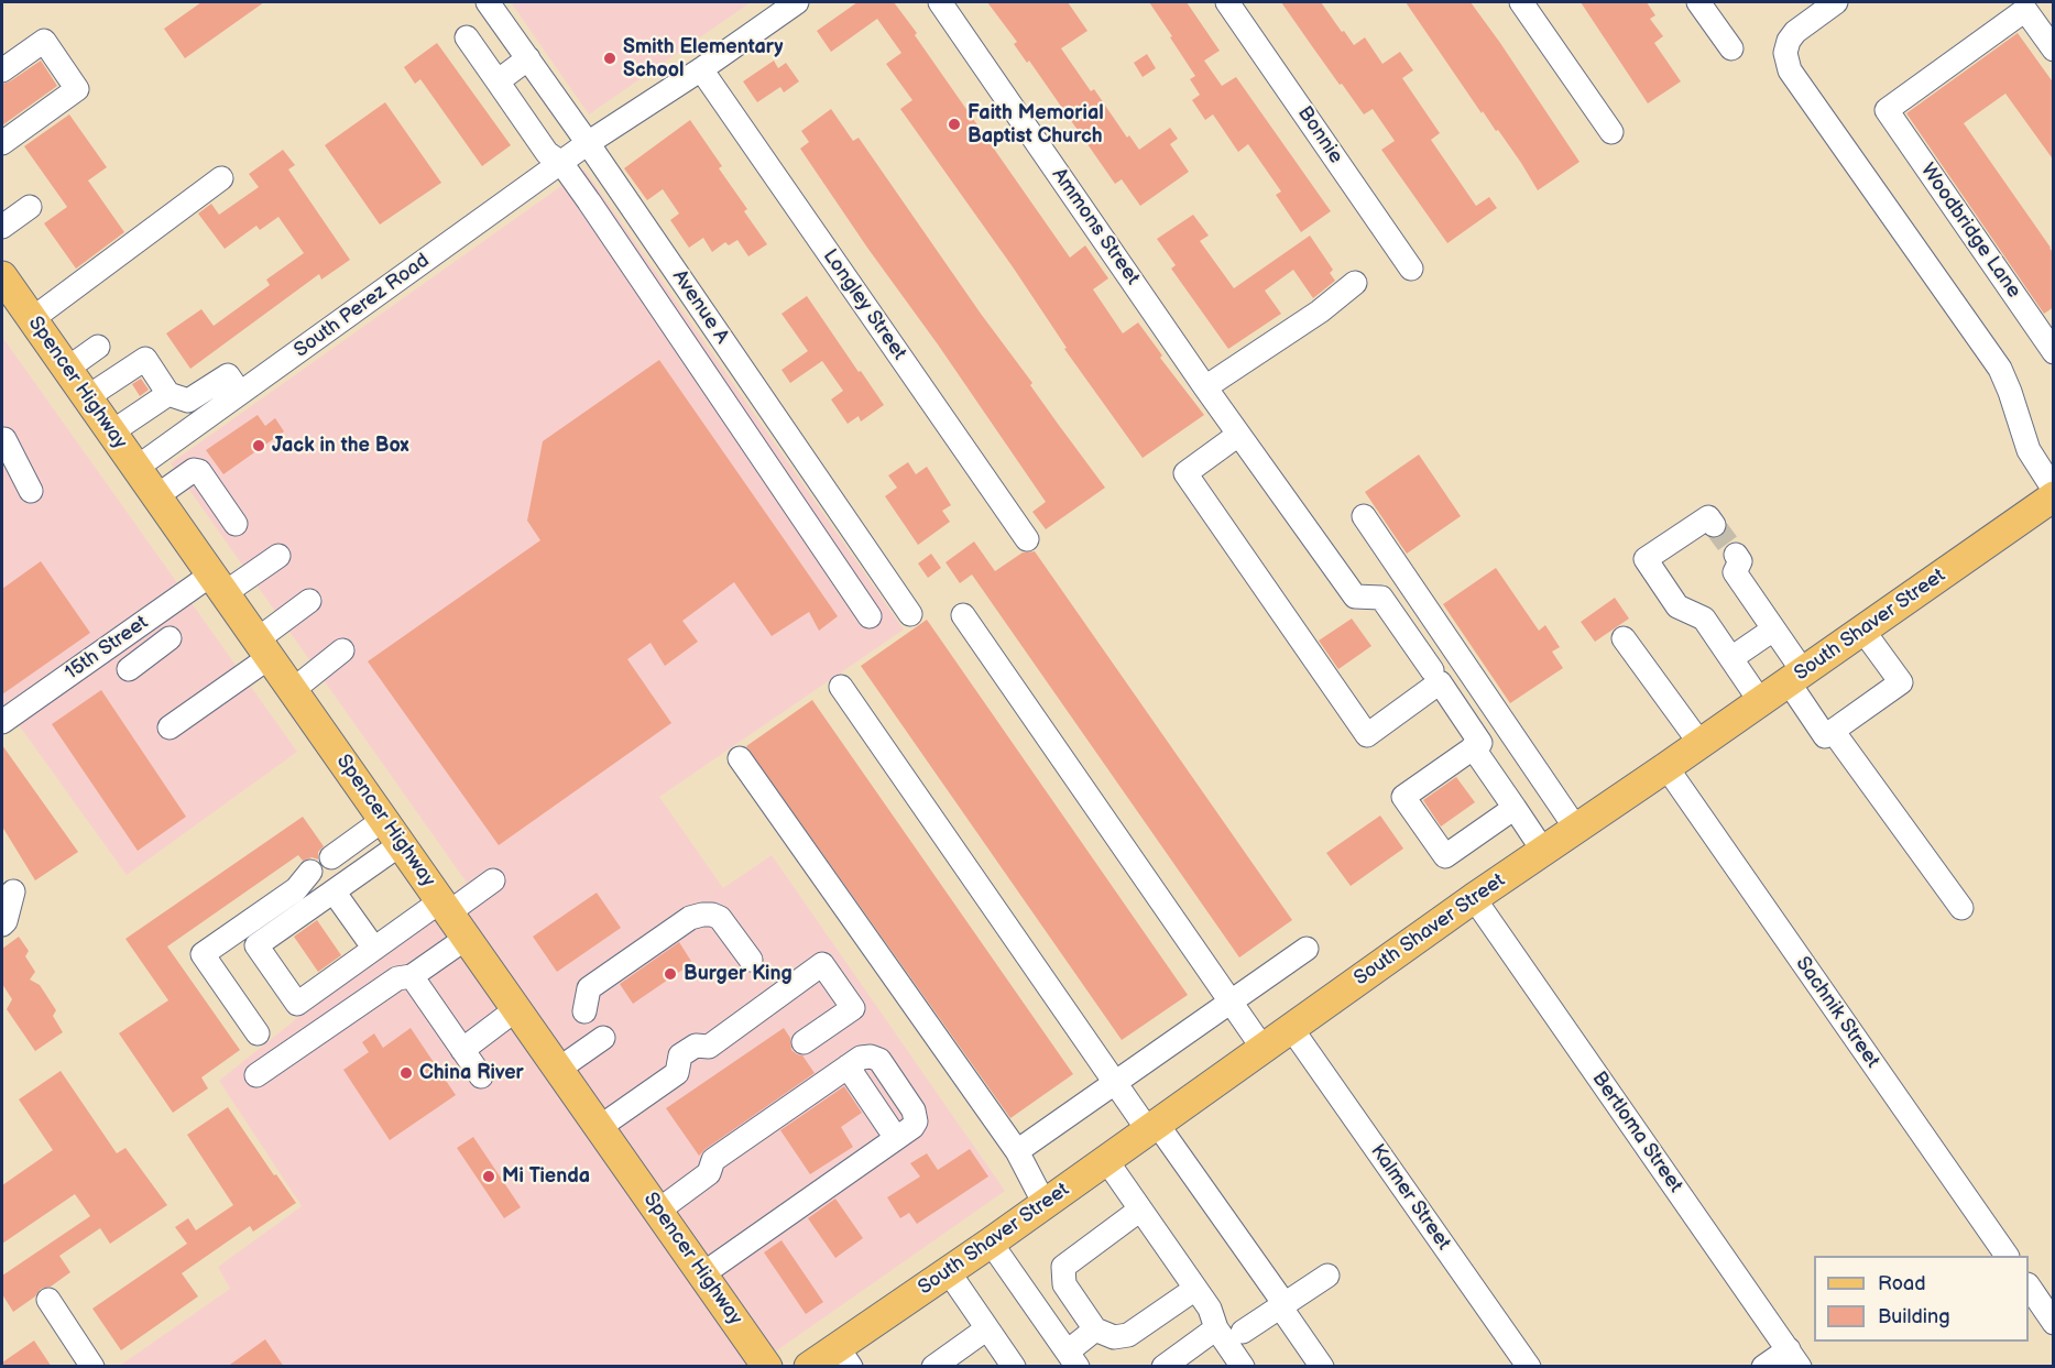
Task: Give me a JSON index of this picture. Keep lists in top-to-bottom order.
{
  "streets": {
    "main road": ["Spencer Highway", "South Shaver Street"],
    "street": [
      "Bonnie",
      "Ammons Street",
      "Woodbridge Lane",
      "Longley Street",
      "South Perez Road",
      "Avenue A",
      "15th Street",
      "Sachnik Street",
      "Bertloma Street",
      "Kalmer Street"
    ]
  },
  "crossings": [
    ["Longley Street", "South Perez Road"],
    ["South Perez Road", "Avenue A"],
    ["South Perez Road", "Spencer Highway"],
    ["Spencer Highway", "15th Street"],
    ["South Shaver Street", "Sachnik Street"],
    ["South Shaver Street", "Bertloma Street"],
    ["South Shaver Street", "Kalmer Street"]
  ],
  "places": [
    "Smith Elementary School",
    "Faith Memorial Baptist Church",
    "Jack in the Box",
    "Burger King",
    "China River",
    "Mi Tienda"
  ],
  "legend": ["Road", "Building"]
}
